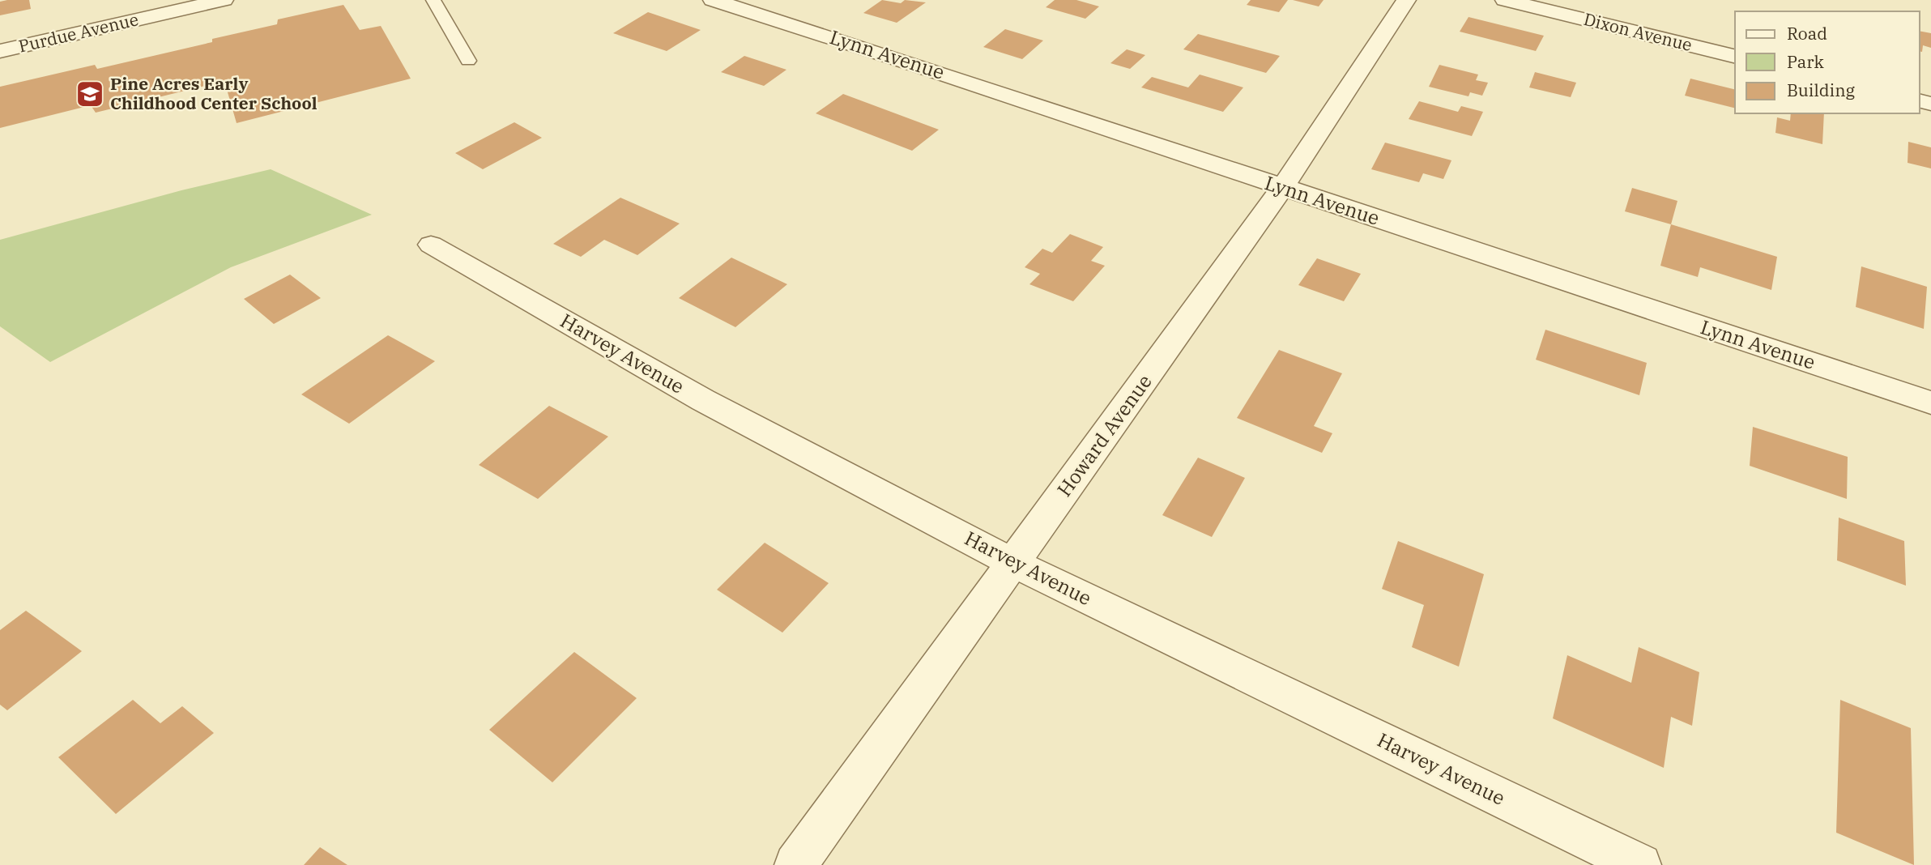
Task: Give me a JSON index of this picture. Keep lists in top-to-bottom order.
{
  "streets": {
    "street": [
      "Dixon Avenue",
      "Purdue Avenue",
      "Lynn Avenue",
      "Harvey Avenue",
      "Howard Avenue"
    ]
  },
  "crossings": [
    ["Lynn Avenue", "Howard Avenue"],
    ["Harvey Avenue", "Howard Avenue"]
  ],
  "places": {
    "school or university": ["Pine Acres Early Childhood Center School"]
  },
  "legend": ["Road", "Park", "Building"]
}
